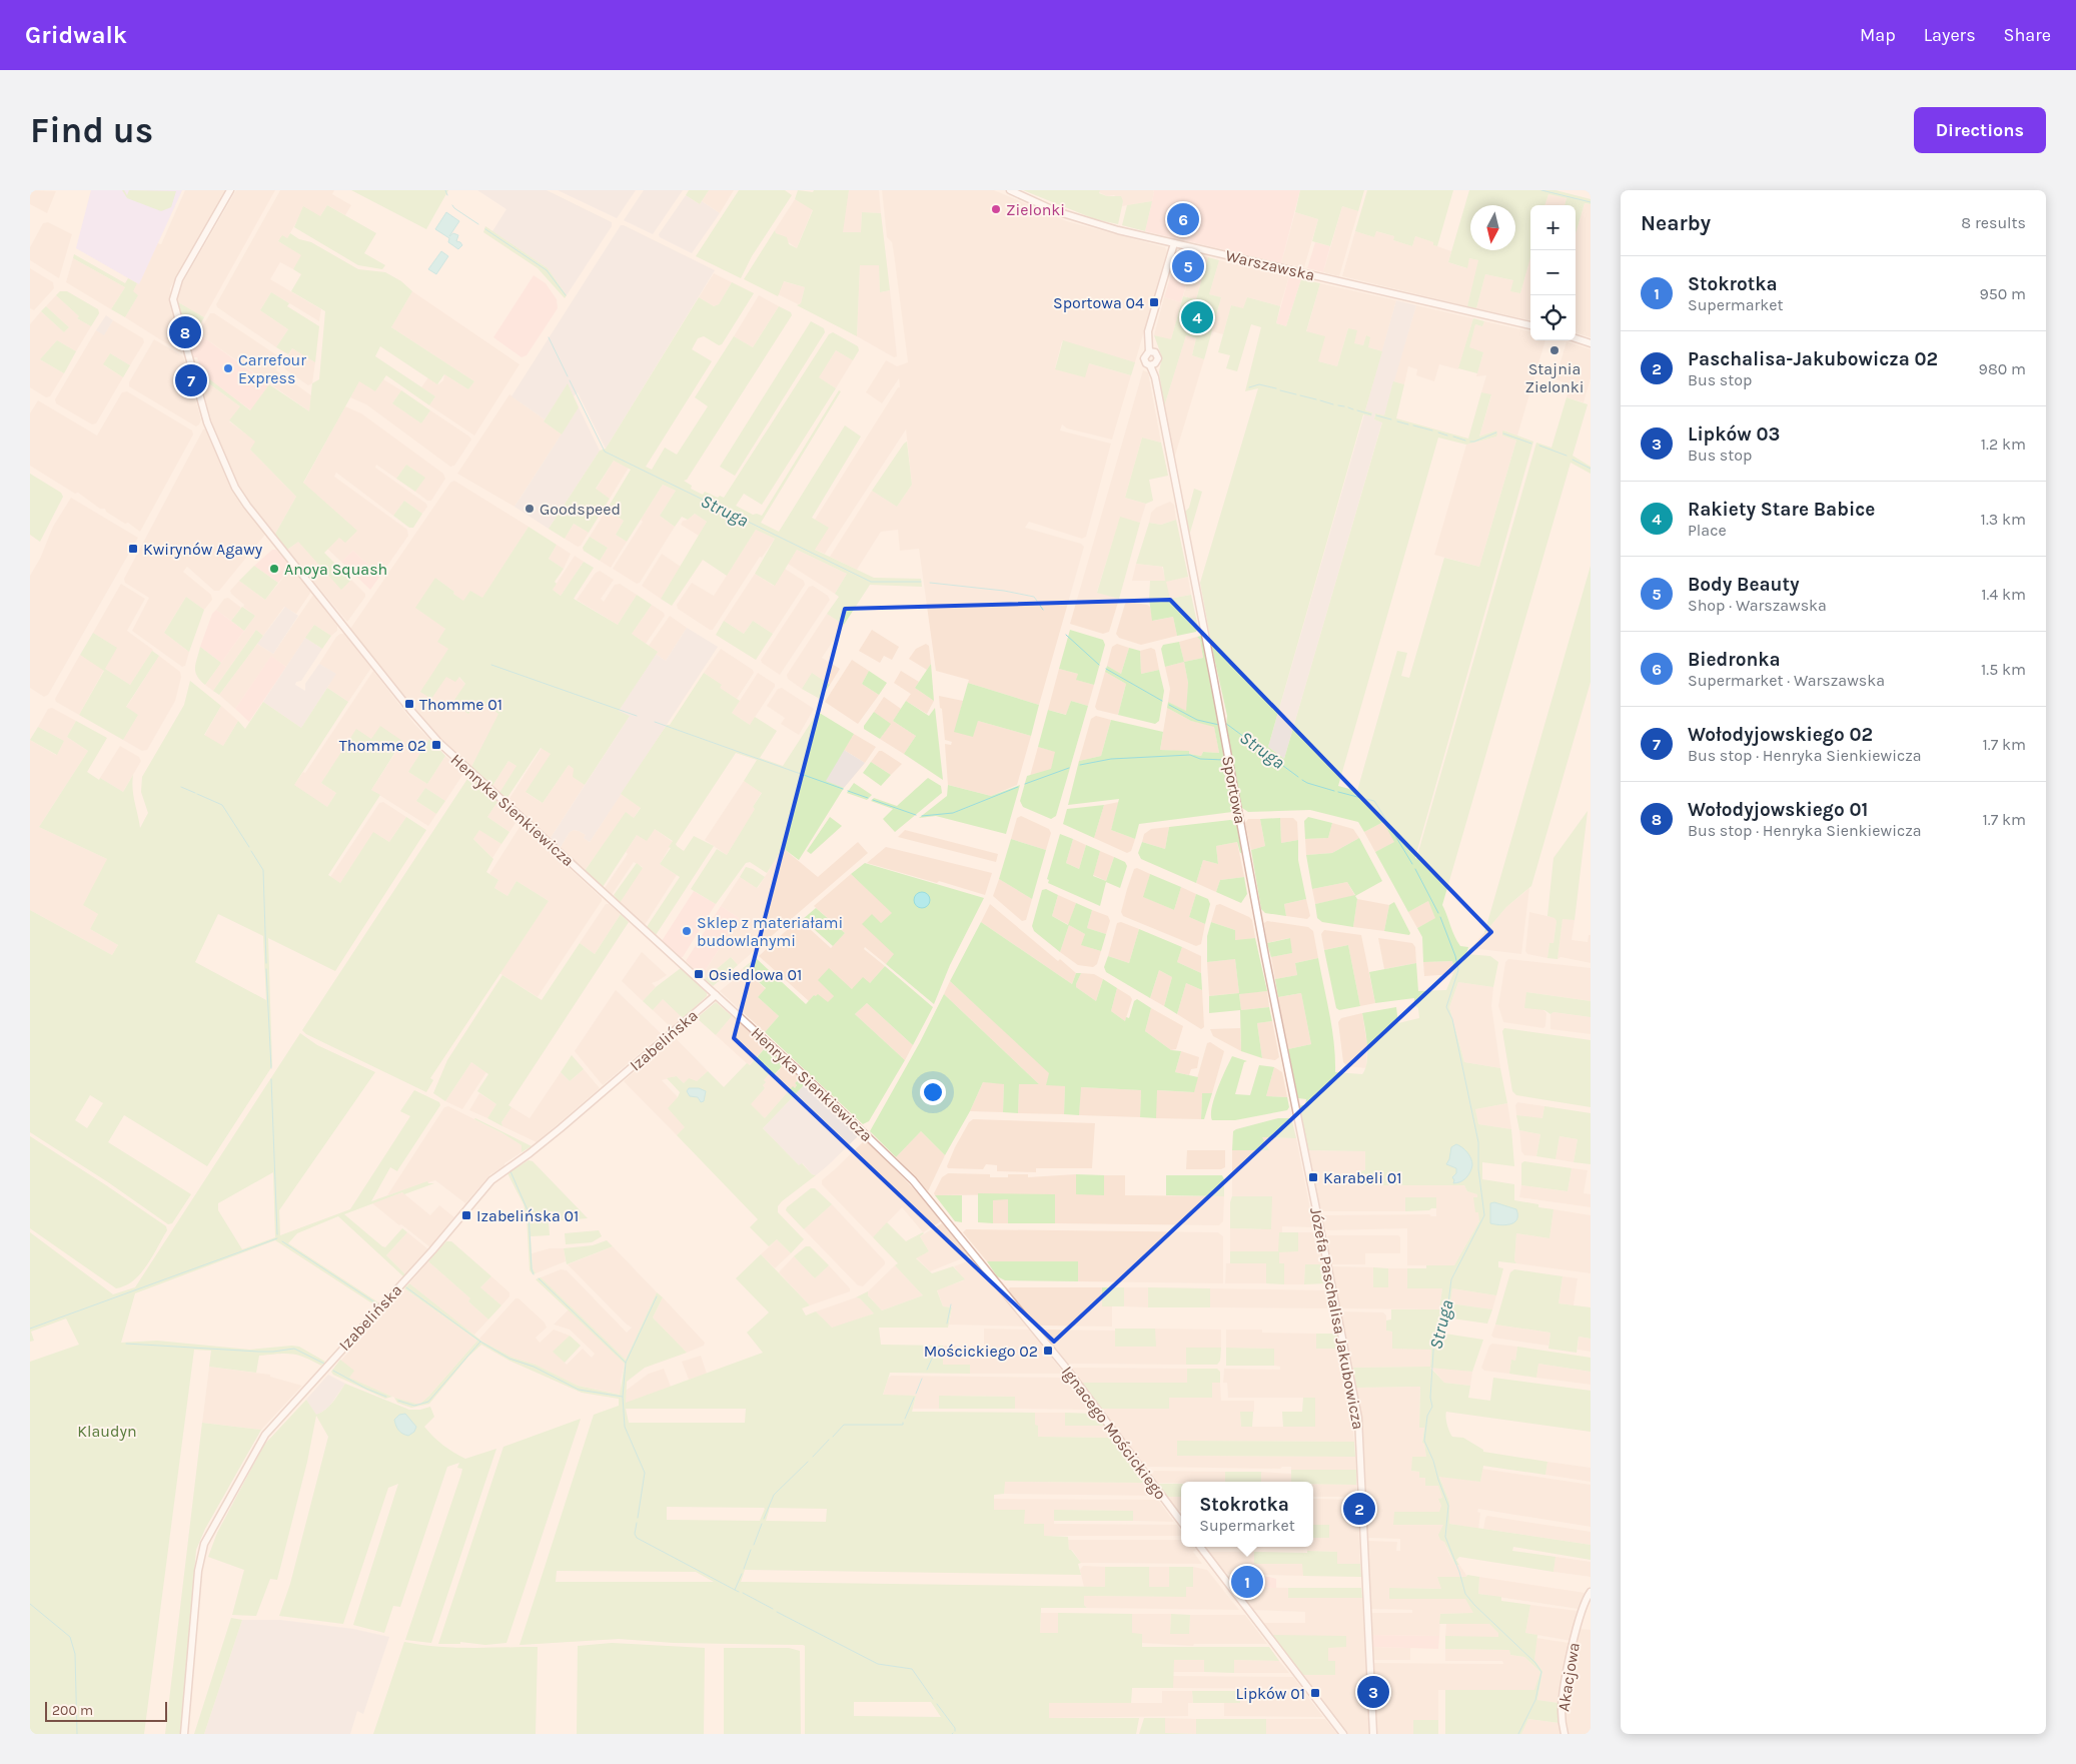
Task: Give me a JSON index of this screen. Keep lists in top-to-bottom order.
{
  "streets": {
    "street": [
      "Warszawska",
      "Sportowa",
      "Henryka Sienkiewicza",
      "Izabelińska",
      "Józefa Paschalisa Jakubowicza",
      "Ignacego Mościckiego",
      "Akacjowa"
    ]
  },
  "crossings": [
    ["Sportowa", "Józefa Paschalisa Jakubowicza"],
    ["Henryka Sienkiewicza", "Izabelińska"],
    ["Henryka Sienkiewicza", "Ignacego Mościckiego"]
  ],
  "water": ["Struga"],
  "parks": ["Klaudyn"],
  "places": {
    "other": [
      "Zielonki",
      "Stajnia Zielonki",
      "Carrefour Express",
      "Goodspeed",
      "Anoya Squash",
      "Sklep z materiałami budowlanymi"
    ],
    "transit": [
      "Sportowa 04",
      "Kwirynów Agawy",
      "Thomme 01",
      "Thomme 02",
      "Osiedlowa 01",
      "Karabeli 01",
      "Izabelińska 01",
      "Mościckiego 02",
      "Lipków 01"
    ]
  },
  "scale_bar": "200 m",
  "north": "bottom",
  "page": {
    "header": "Gridwalk",
    "nav": ["Map", "Layers", "Share"],
    "buttons": "Directions",
    "title": "Find us",
    "heading": ["Nearby", "8 results"],
    "pins": [
      "6",
      "5",
      "4",
      "8",
      "7",
      "2",
      "1",
      "3"
    ],
    "map_buttons": ["+", "−"],
    "list": [
      {
        "mark": "1",
        "name": "Stokrotka",
        "note": "Supermarket",
        "value": "950 m"
      },
      {
        "mark": "2",
        "name": "Paschalisa-Jakubowicza 02",
        "note": "Bus stop",
        "value": "980 m"
      },
      {
        "mark": "3",
        "name": "Lipków 03",
        "note": "Bus stop",
        "value": "1.2 km"
      },
      {
        "mark": "4",
        "name": "Rakiety Stare Babice",
        "note": "Place",
        "value": "1.3 km"
      },
      {
        "mark": "5",
        "name": "Body Beauty",
        "note": "Shop · Warszawska",
        "value": "1.4 km"
      },
      {
        "mark": "6",
        "name": "Biedronka",
        "note": "Supermarket · Warszawska",
        "value": "1.5 km"
      },
      {
        "mark": "7",
        "name": "Wołodyjowskiego 02",
        "note": "Bus stop · Henryka Sienkiewicza",
        "value": "1.7 km"
      },
      {
        "mark": "8",
        "name": "Wołodyjowskiego 01",
        "note": "Bus stop · Henryka Sienkiewicza",
        "value": "1.7 km"
      }
    ],
    "popup": ["Stokrotka", "Supermarket"],
    "scale": "200 m"
  }
}
